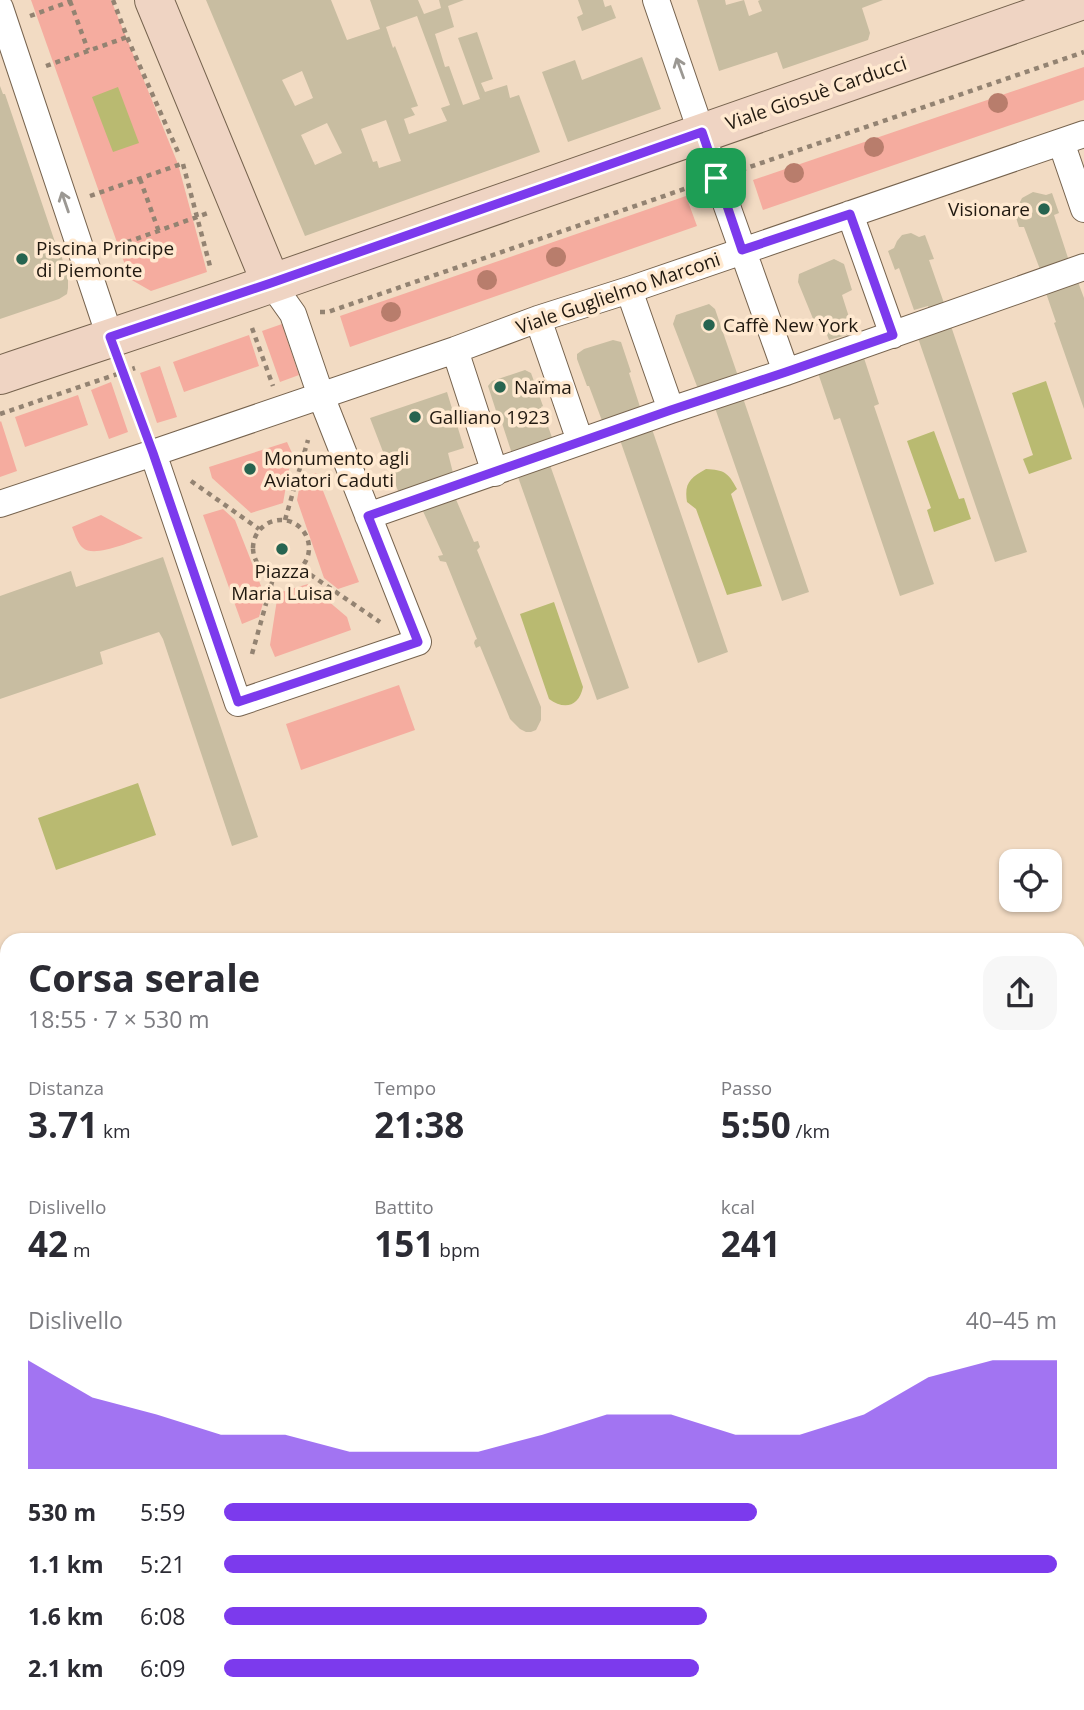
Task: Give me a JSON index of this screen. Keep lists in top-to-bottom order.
{
  "streets": {
    "street": ["Viale Giosuè Carducci", "Viale Guglielmo Marconi"]
  },
  "places": [
    "Visionare",
    "Piscina Principe di Piemonte",
    "Caffè New York",
    "Naïma",
    "Galliano 1923",
    "Monumento agli Aviatori Caduti",
    "Piazza Maria Luisa"
  ],
  "page": {
    "heading": ["Corsa serale", "18:55 · 7 × 530 m"],
    "stats": [
      ["Distanza", "3.71 km"],
      ["Tempo", "21:38"],
      ["Passo", "5:50 /km"],
      ["Dislivello", "42 m"],
      ["Battito", "151 bpm"],
      ["kcal", "241"]
    ],
    "chart": ["Dislivello", "40–45 m"],
    "list": [
      {
        "name": "530 m",
        "note": "5:59"
      },
      {
        "name": "1.1 km",
        "note": "5:21"
      },
      {
        "name": "1.6 km",
        "note": "6:08"
      },
      {
        "name": "2.1 km",
        "note": "6:09"
      }
    ]
  }
}
